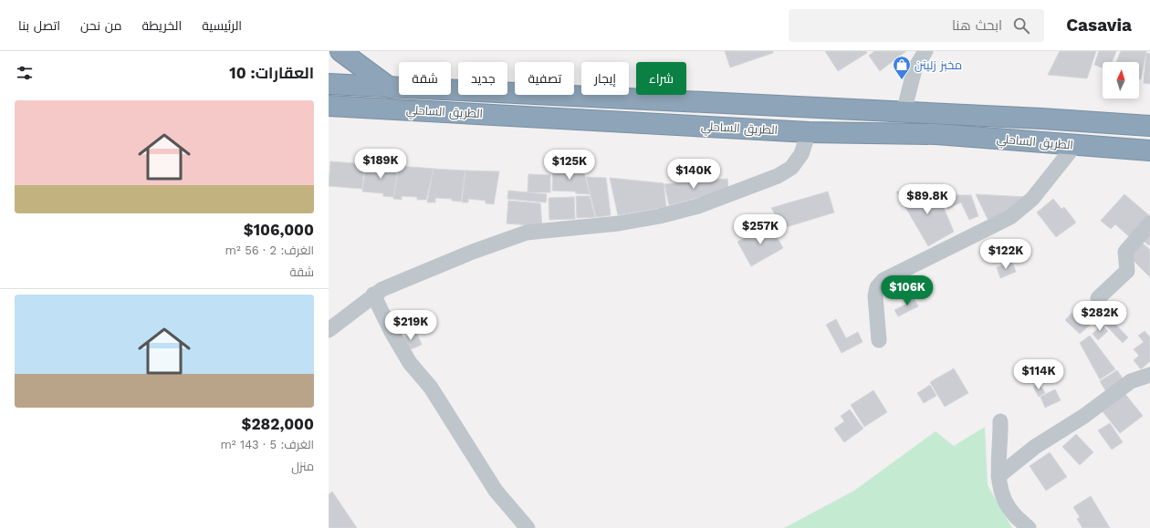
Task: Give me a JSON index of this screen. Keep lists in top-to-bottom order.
{
  "streets": {
    "highway": ["الطريق الساحلي"]
  },
  "places": {
    "shop": ["مخبز زليتن"]
  },
  "north": "top",
  "page": {
    "header": "Casavia",
    "search": "ابحث هنا",
    "nav": [
      "الرئيسية",
      "الخريطة",
      "من نحن",
      "اتصل بنا"
    ],
    "heading": "العقارات: 10",
    "chip": [
      "شراء",
      "إيجار",
      "تصفية",
      "جديد",
      "شقة"
    ],
    "list": [
      {
        "name": "$106,000",
        "note": "الغرف: 2 · 56 m² · شقة"
      },
      {
        "name": "$282,000",
        "note": "الغرف: 5 · 143 m² · منزل"
      }
    ],
    "price": [
      "$189K",
      "$125K",
      "$140K",
      "$89.8K",
      "$257K",
      "$122K",
      "$106K",
      "$282K",
      "$219K",
      "$114K"
    ]
  }
}
